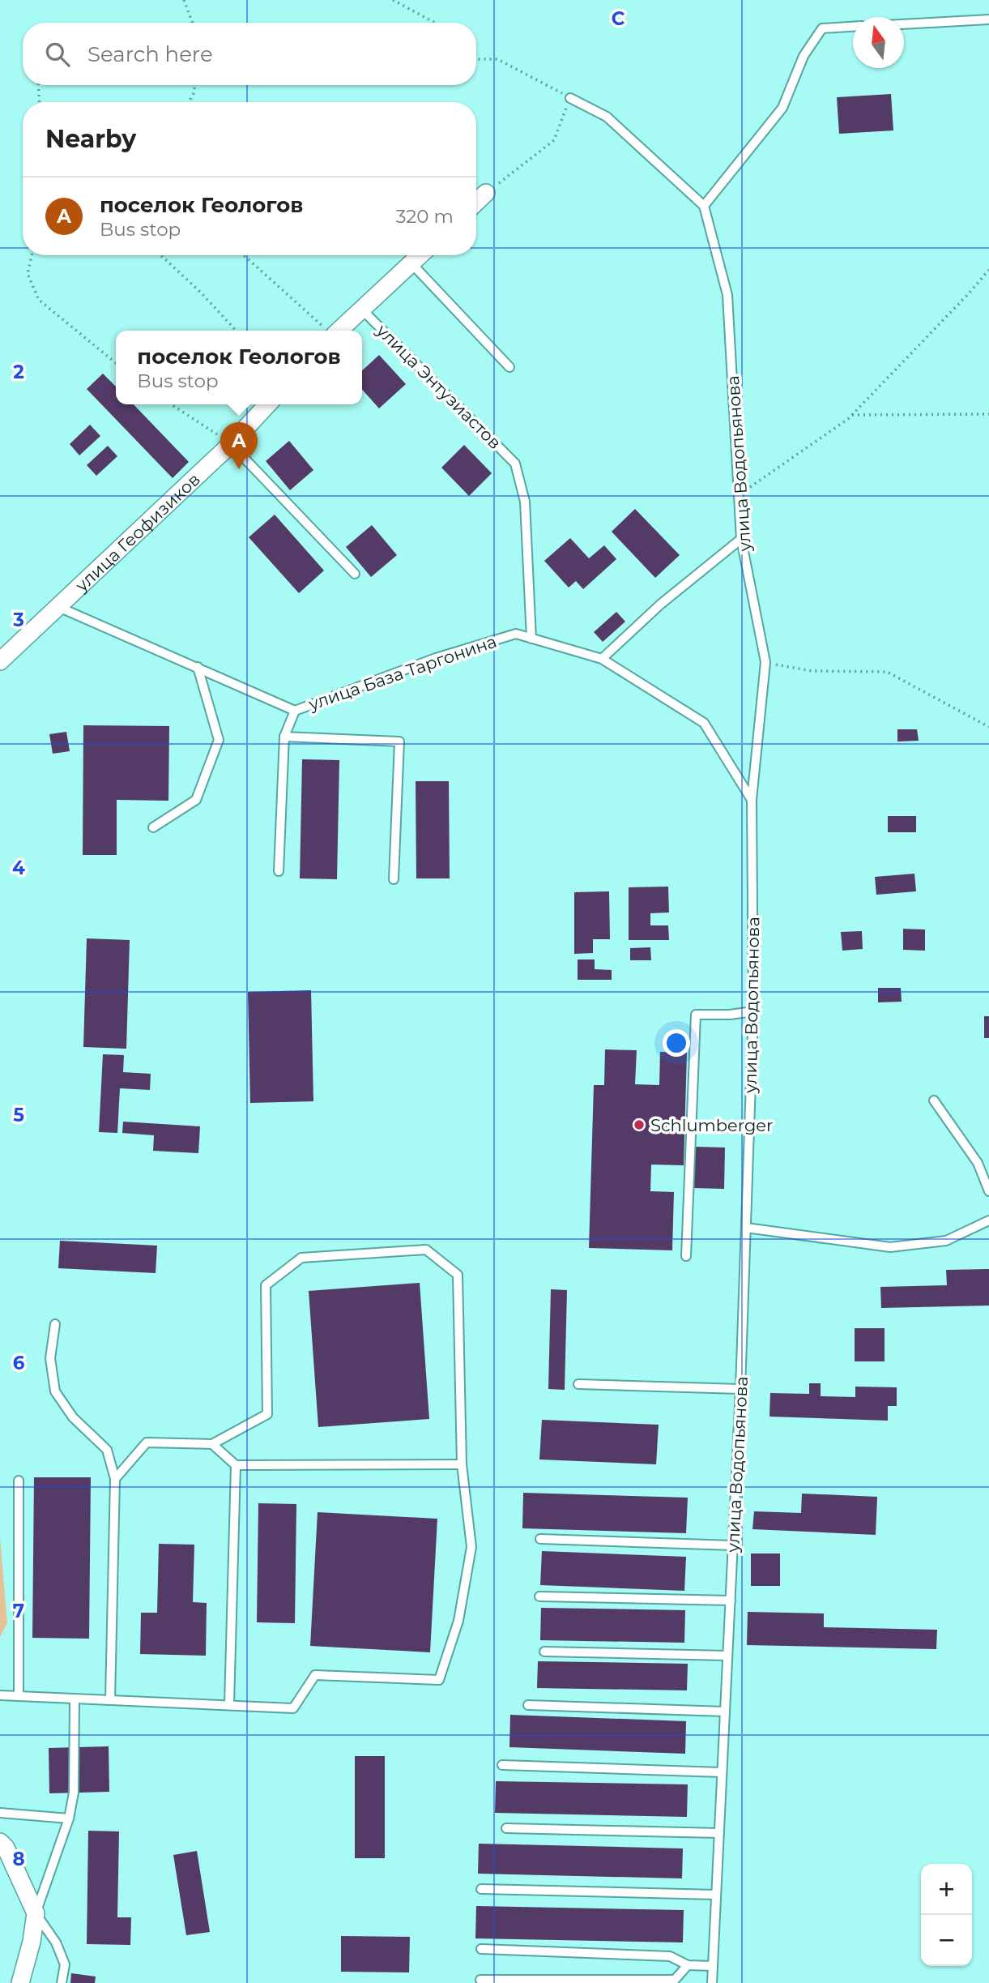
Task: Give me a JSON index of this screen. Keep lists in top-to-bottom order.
{
  "streets": {
    "street": ["улица Геофизиков"],
    "lane": ["улица Энтузиастов", "улица Водопьянова", "улица База Таргонина"]
  },
  "crossings": [
    ["улица Энтузиастов", "улица База Таргонина"],
    ["улица Водопьянова", "улица База Таргонина"]
  ],
  "places": ["Schlumberger"],
  "north": "top",
  "page": {
    "search": "Search here",
    "heading": "Nearby",
    "list": [
      {
        "mark": "A",
        "name": "поселок Геологов",
        "note": "Bus stop",
        "value": "320 m"
      }
    ],
    "popup": ["поселок Геологов", "Bus stop"],
    "pins": "A",
    "map_buttons": ["+", "−"]
  },
  "grid": {
    "columns": ["C"],
    "rows": [
      "2",
      "3",
      "4",
      "5",
      "6",
      "7",
      "8"
    ]
  }
}
